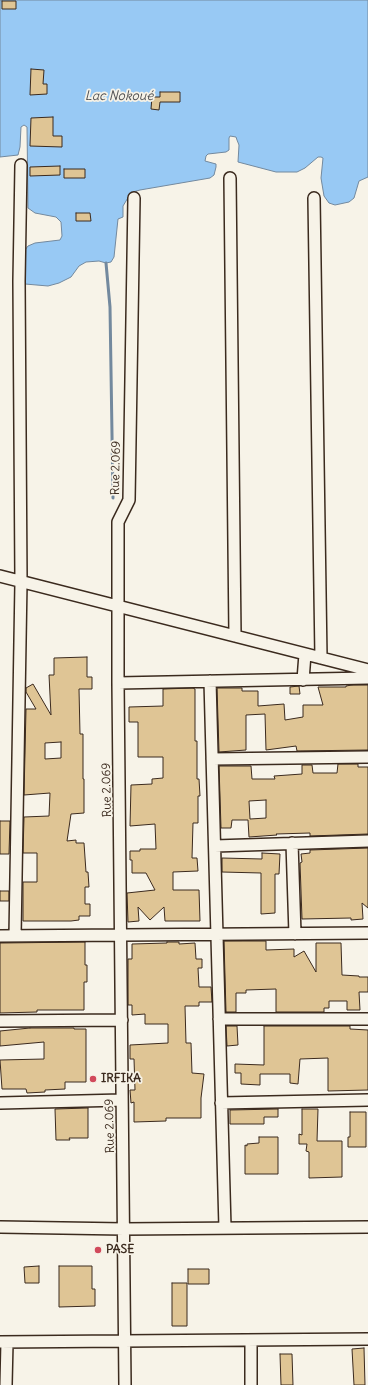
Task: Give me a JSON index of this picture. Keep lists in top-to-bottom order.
{
  "streets": {
    "street": ["Rue 2.069"]
  },
  "water": ["Lac Nokoué"],
  "places": ["IRFIKA", "PASE"]
}
